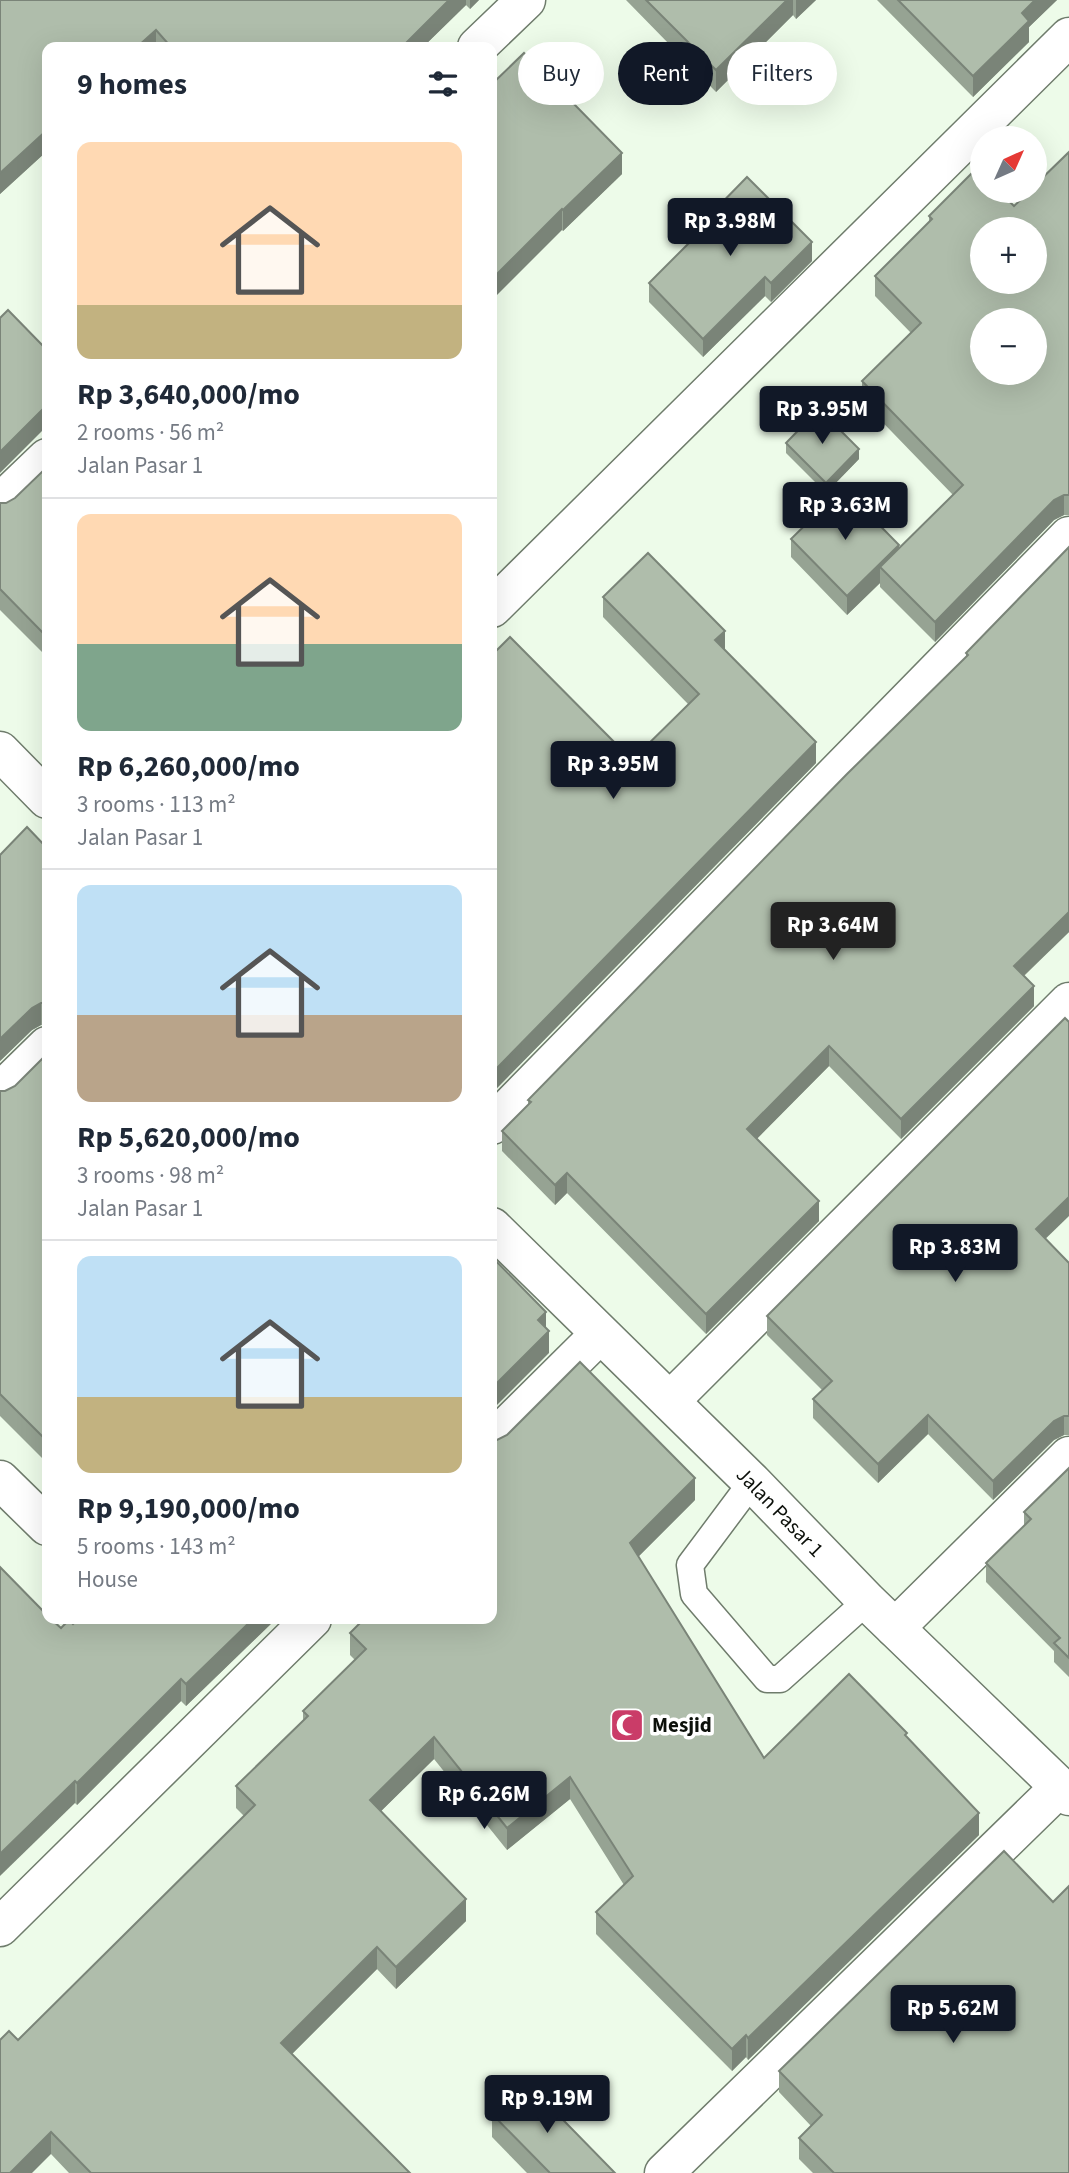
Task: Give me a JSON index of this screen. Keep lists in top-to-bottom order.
{
  "streets": {
    "street": ["Jalan Pasar 1"]
  },
  "places": {
    "mosque": ["Mesjid"]
  },
  "north": "top right",
  "page": {
    "chip": ["Buy", "Rent", "Filters"],
    "heading": "9 homes",
    "map_buttons": ["+", "−"],
    "list": [
      {
        "name": "Rp 3,640,000/mo",
        "note": "2 rooms · 56 m² · Jalan Pasar 1"
      },
      {
        "name": "Rp 6,260,000/mo",
        "note": "3 rooms · 113 m² · Jalan Pasar 1"
      },
      {
        "name": "Rp 5,620,000/mo",
        "note": "3 rooms · 98 m² · Jalan Pasar 1"
      },
      {
        "name": "Rp 9,190,000/mo",
        "note": "5 rooms · 143 m² · House"
      }
    ],
    "price": [
      "Rp 3.98M",
      "Rp 3.95M",
      "Rp 3.63M",
      "Rp 3.95M",
      "Rp 3.64M",
      "Rp 3.83M",
      "Rp 6.26M",
      "Rp 5.62M",
      "Rp 9.19M"
    ]
  }
}
